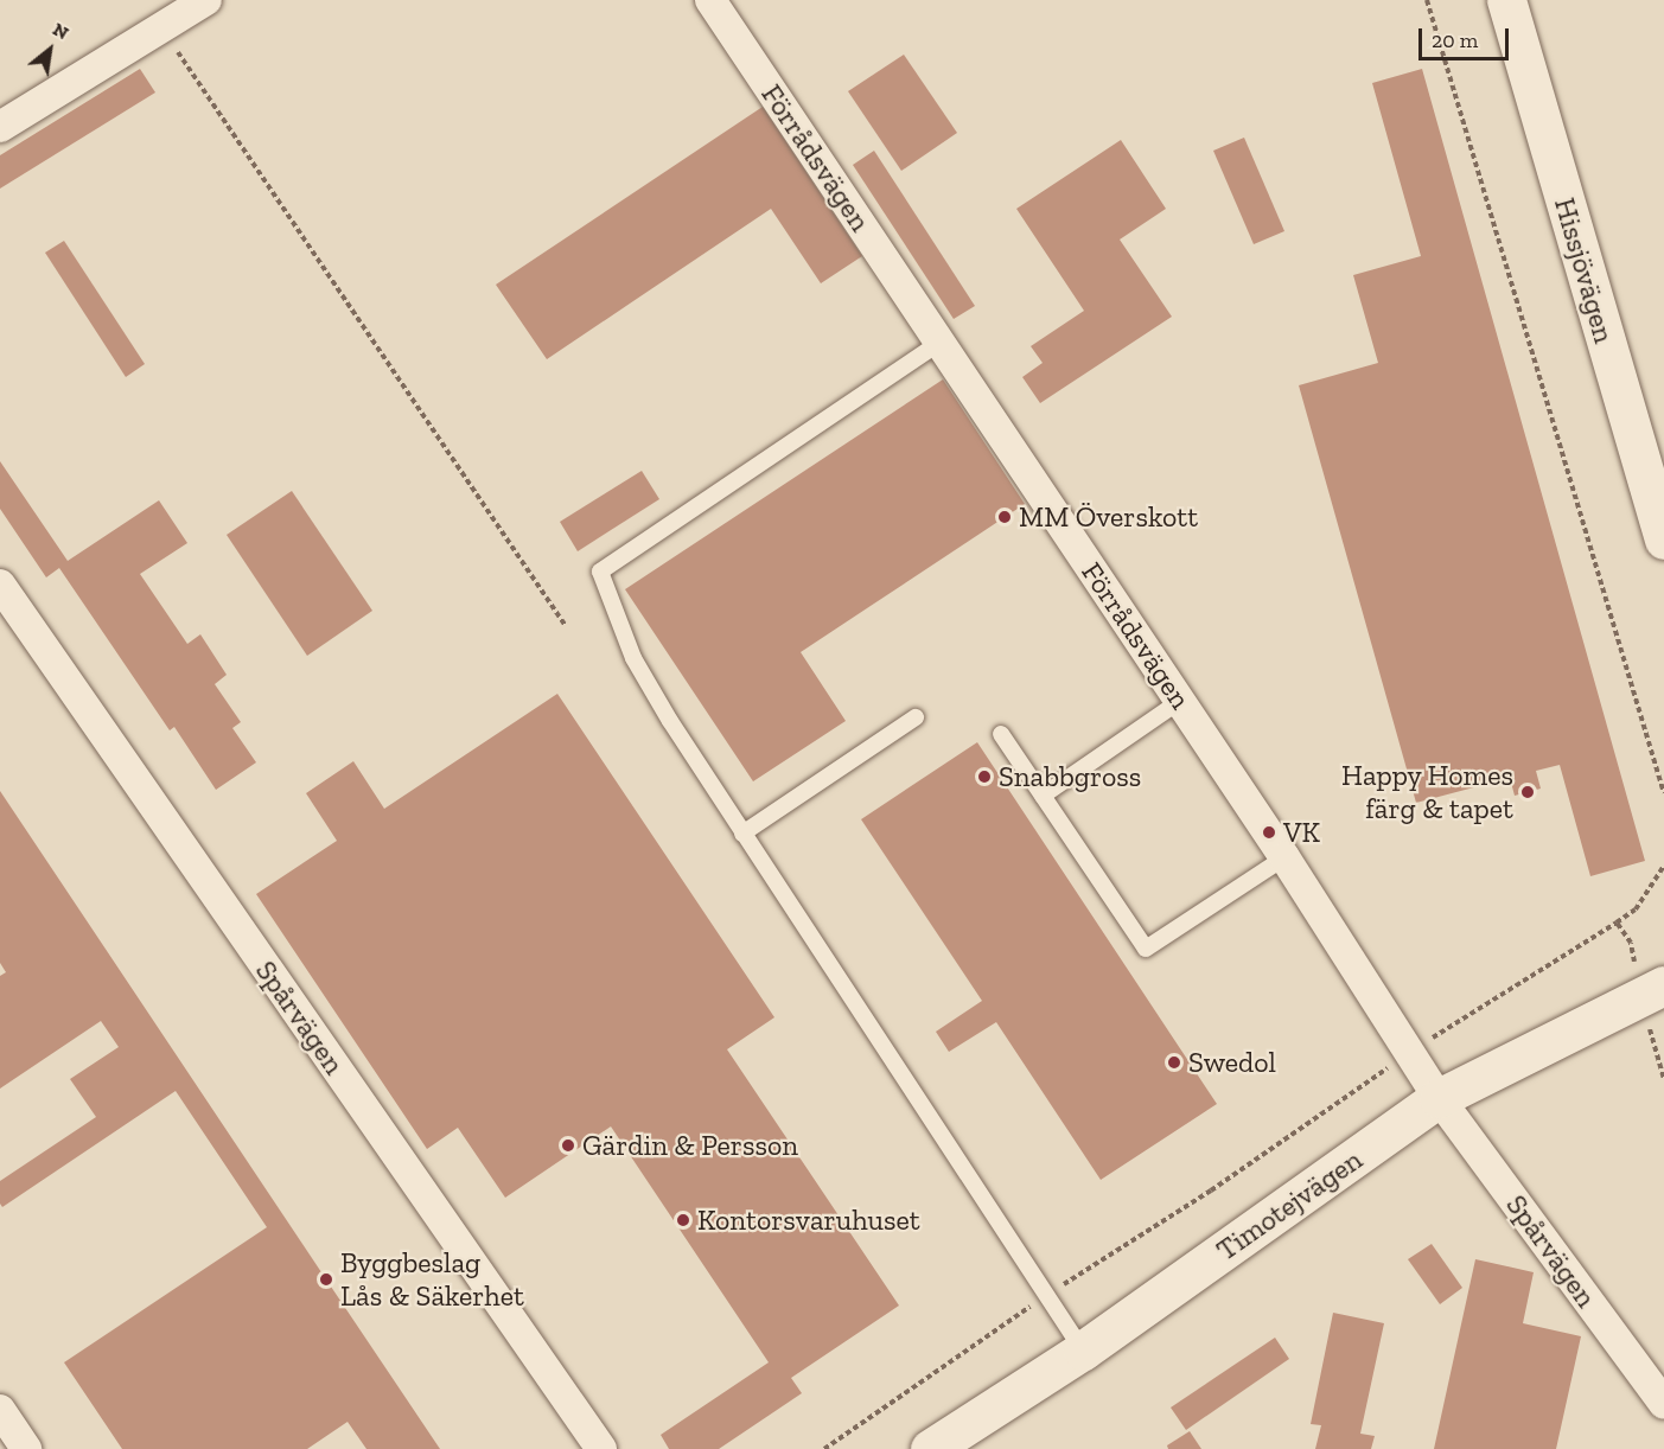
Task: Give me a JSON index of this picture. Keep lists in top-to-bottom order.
{
  "streets": {
    "street": [
      "Förrådsvägen",
      "Hissjövägen",
      "Spårvägen",
      "Timotejvägen"
    ]
  },
  "crossings": [
    ["Förrådsvägen", "Spårvägen"],
    ["Förrådsvägen", "Timotejvägen"],
    ["Spårvägen", "Timotejvägen"]
  ],
  "places": [
    "MM Överskott",
    "Snabbgross",
    "Happy Homes färg & tapet",
    "VK",
    "Swedol",
    "Gärdin & Persson",
    "Kontorsvaruhuset",
    "Byggbeslag Lås & Säkerhet"
  ],
  "scale_bar": "20 m",
  "north": "top right"
}
